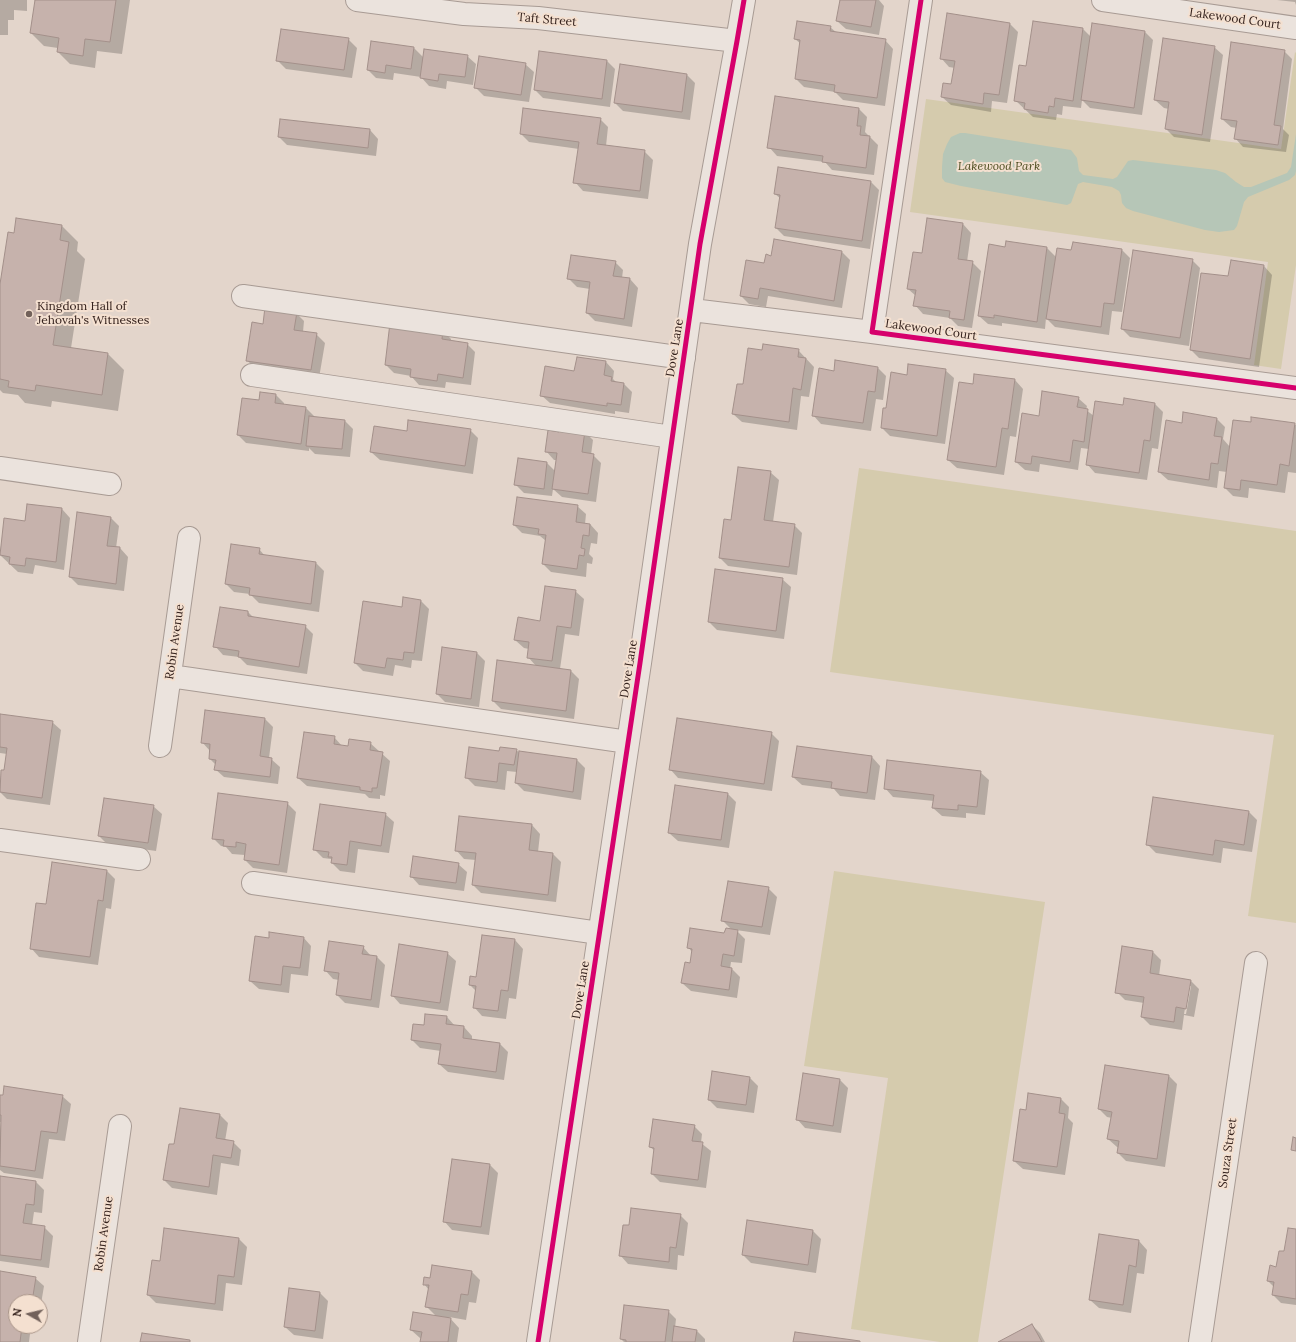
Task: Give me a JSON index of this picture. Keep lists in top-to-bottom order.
{
  "streets": {
    "street": [
      "Lakewood Court",
      "Taft Street",
      "Dove Lane",
      "Robin Avenue",
      "Souza Street"
    ]
  },
  "crossings": [
    ["Taft Street", "Dove Lane"]
  ],
  "parks": ["Lakewood Park"],
  "places": ["Kingdom Hall of Jehovah's Witnesses"],
  "north": "left"
}
